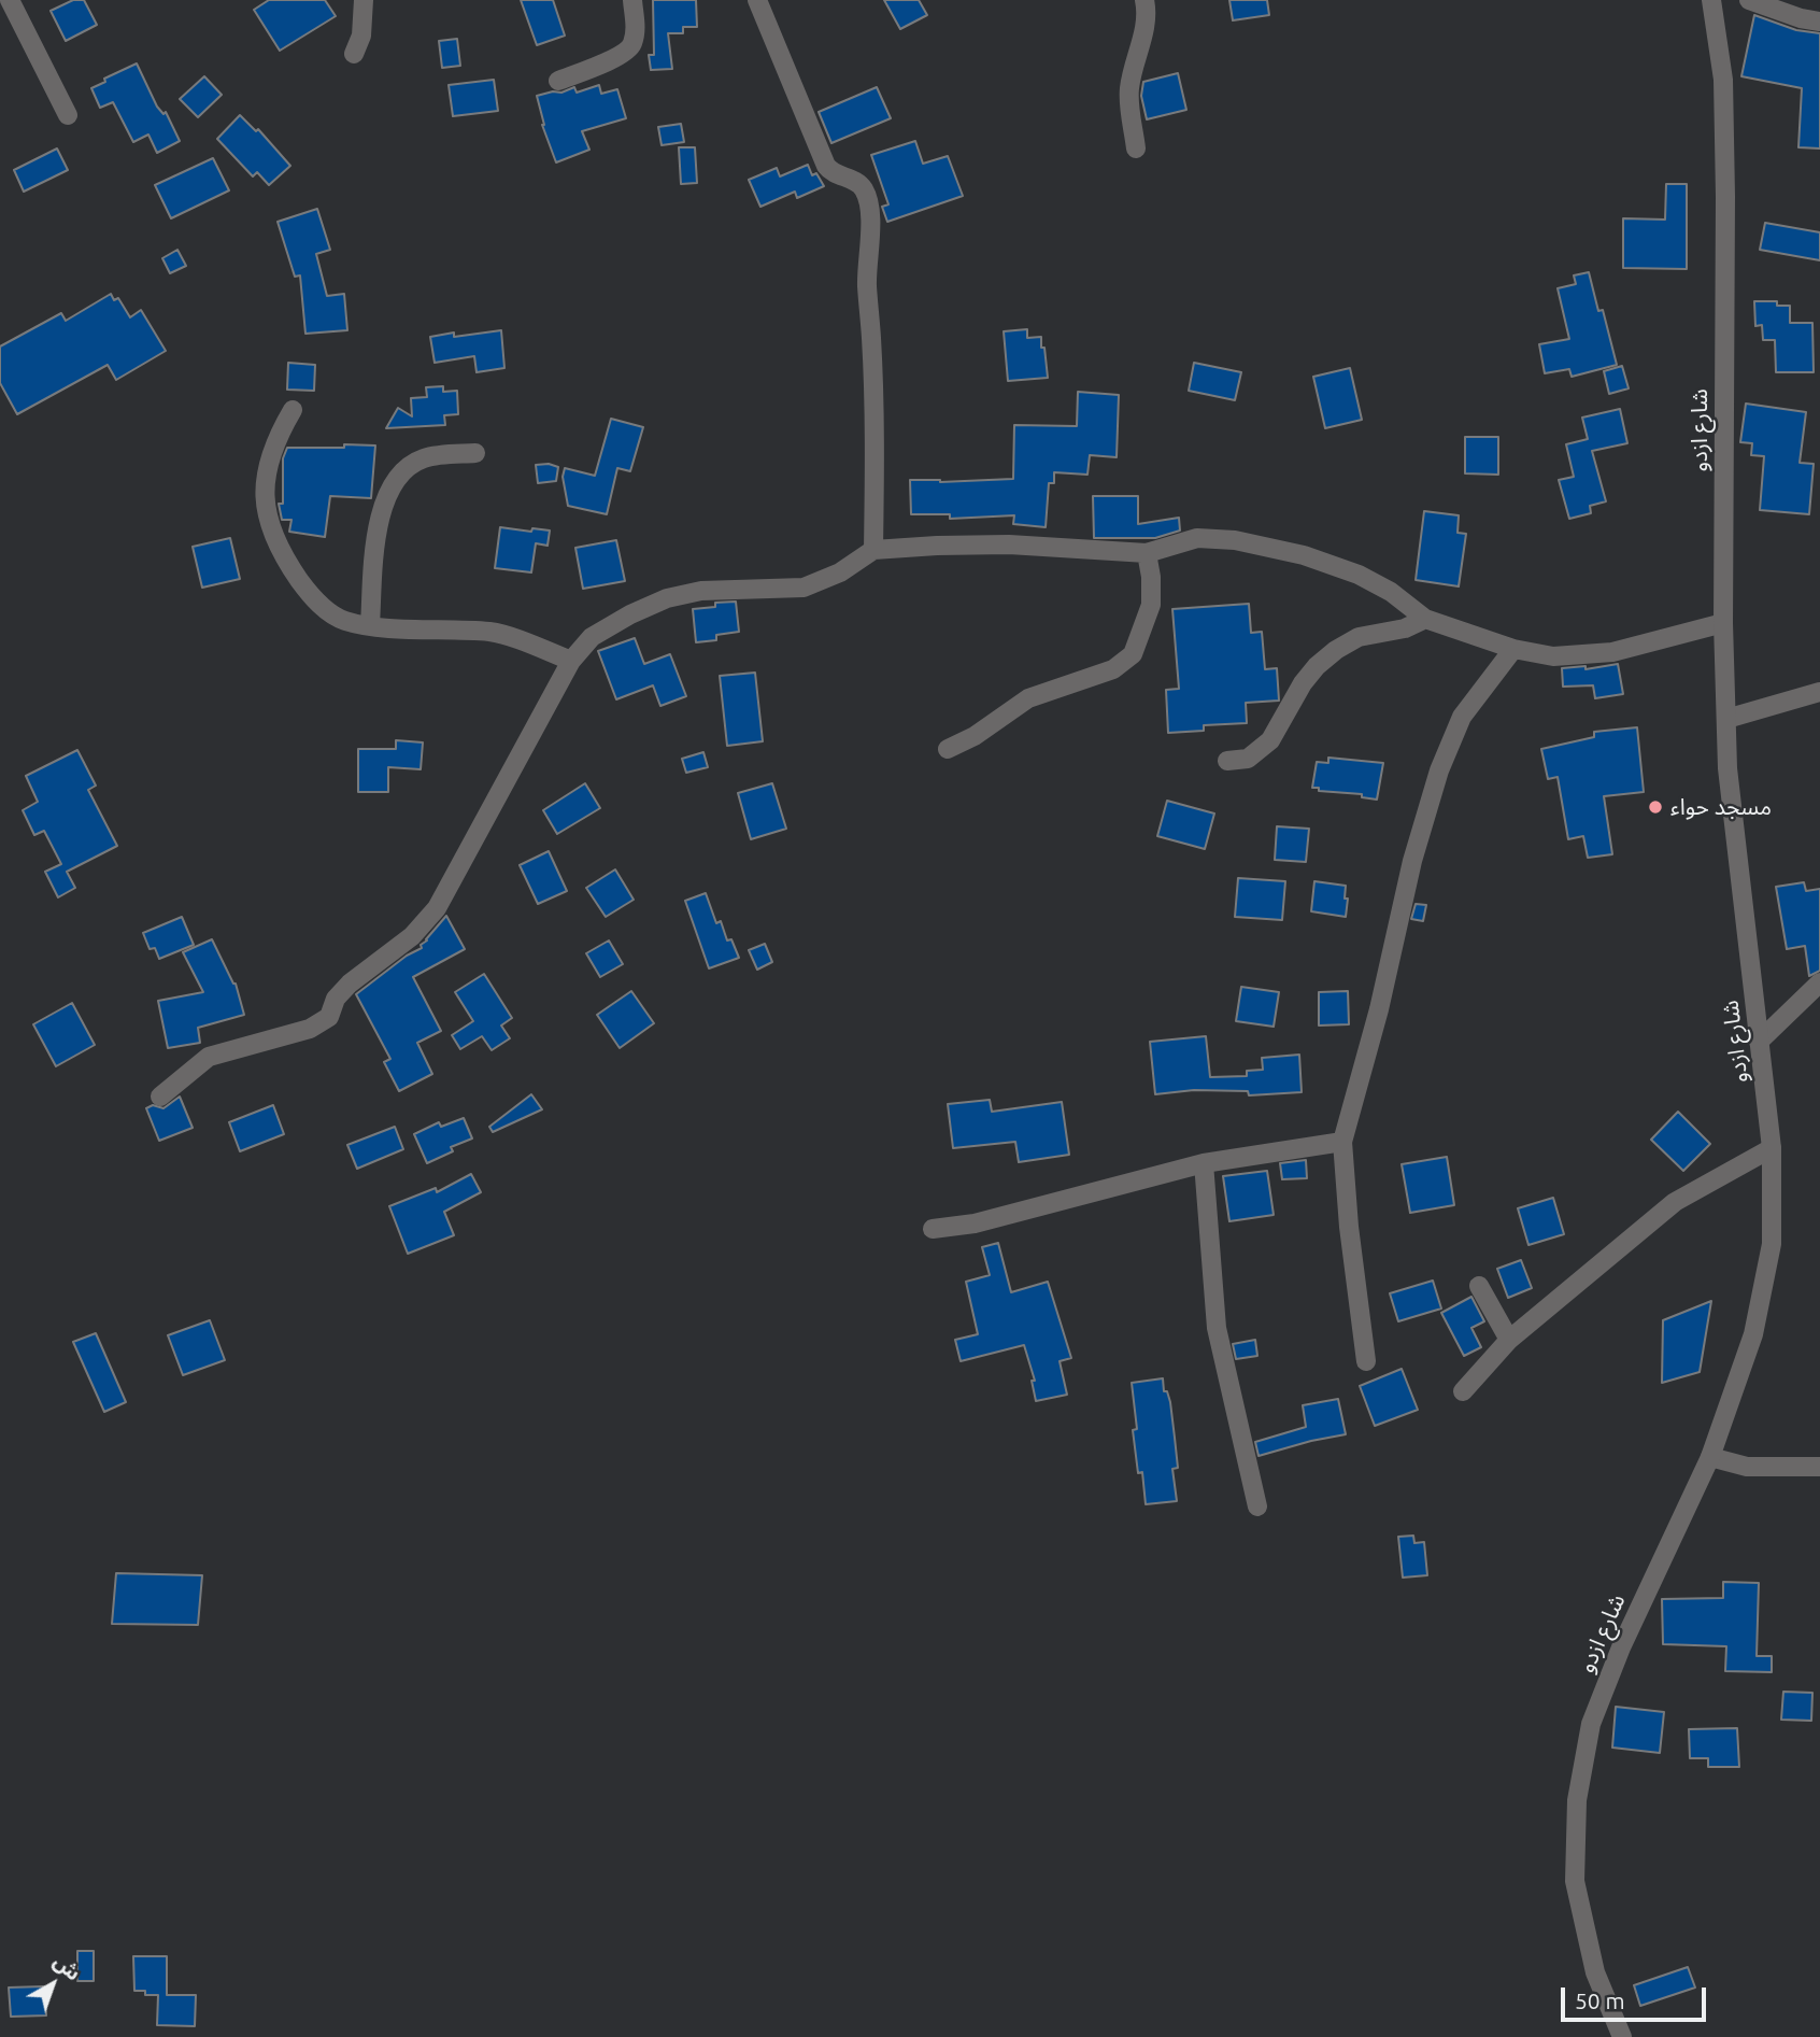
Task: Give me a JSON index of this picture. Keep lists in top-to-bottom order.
{
  "streets": {
    "street": ["شارع ازدو"]
  },
  "places": ["مسجد حواء"],
  "scale_bar": "50 m",
  "north": "top right"
}
